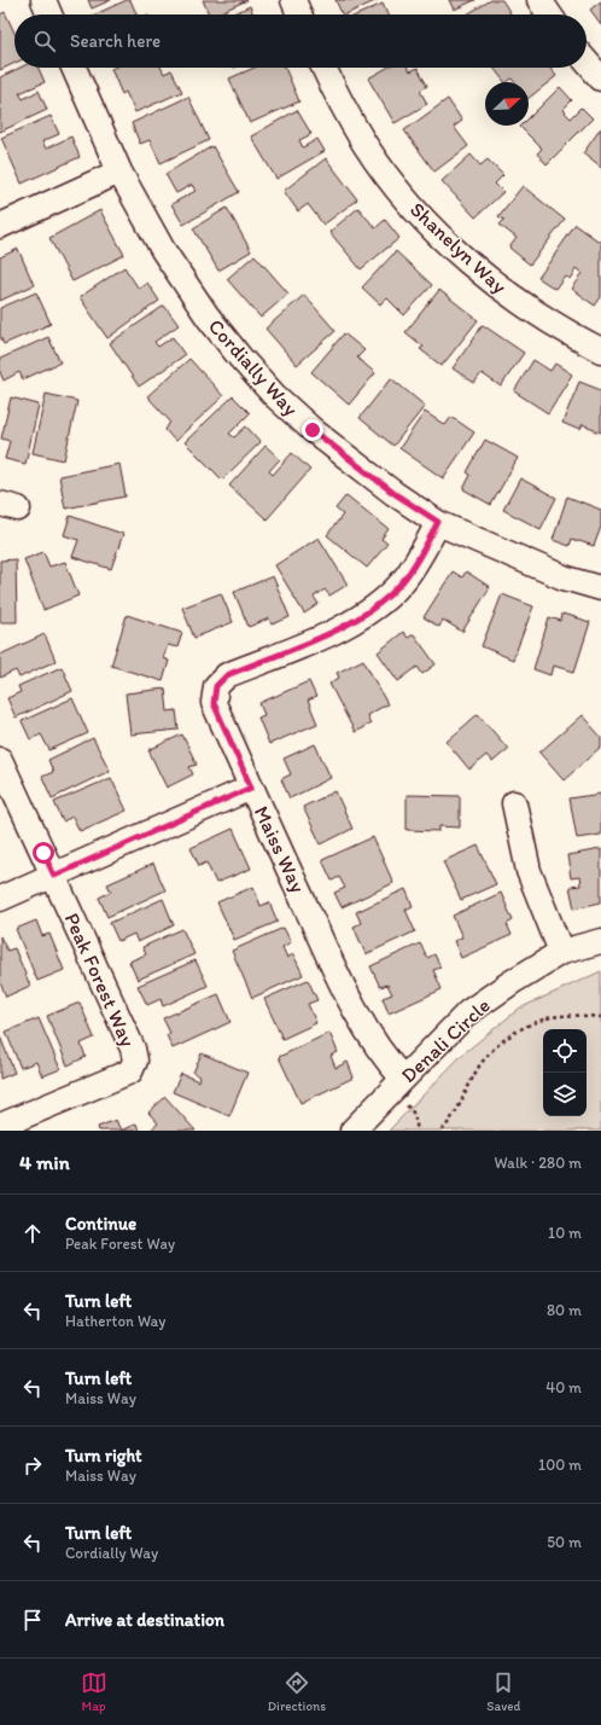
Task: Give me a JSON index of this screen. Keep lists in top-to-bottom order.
{
  "streets": {
    "street": [
      "Shanelyn Way",
      "Cordially Way",
      "Maiss Way",
      "Peak Forest Way",
      "Denali Circle"
    ]
  },
  "crossings": [
    ["Cordially Way", "Maiss Way"],
    ["Maiss Way", "Denali Circle"]
  ],
  "north": "top right",
  "page": {
    "search": "Search here",
    "heading": ["4 min", "Walk · 280 m"],
    "list": [
      ["Continue", "Peak Forest Way", "10 m"],
      ["Turn left", "Hatherton Way", "80 m"],
      ["Turn left", "Maiss Way", "40 m"],
      ["Turn right", "Maiss Way", "100 m"],
      ["Turn left", "Cordially Way", "50 m"],
      "Arrive at destination"
    ],
    "nav": ["Map", "Directions", "Saved"]
  }
}
